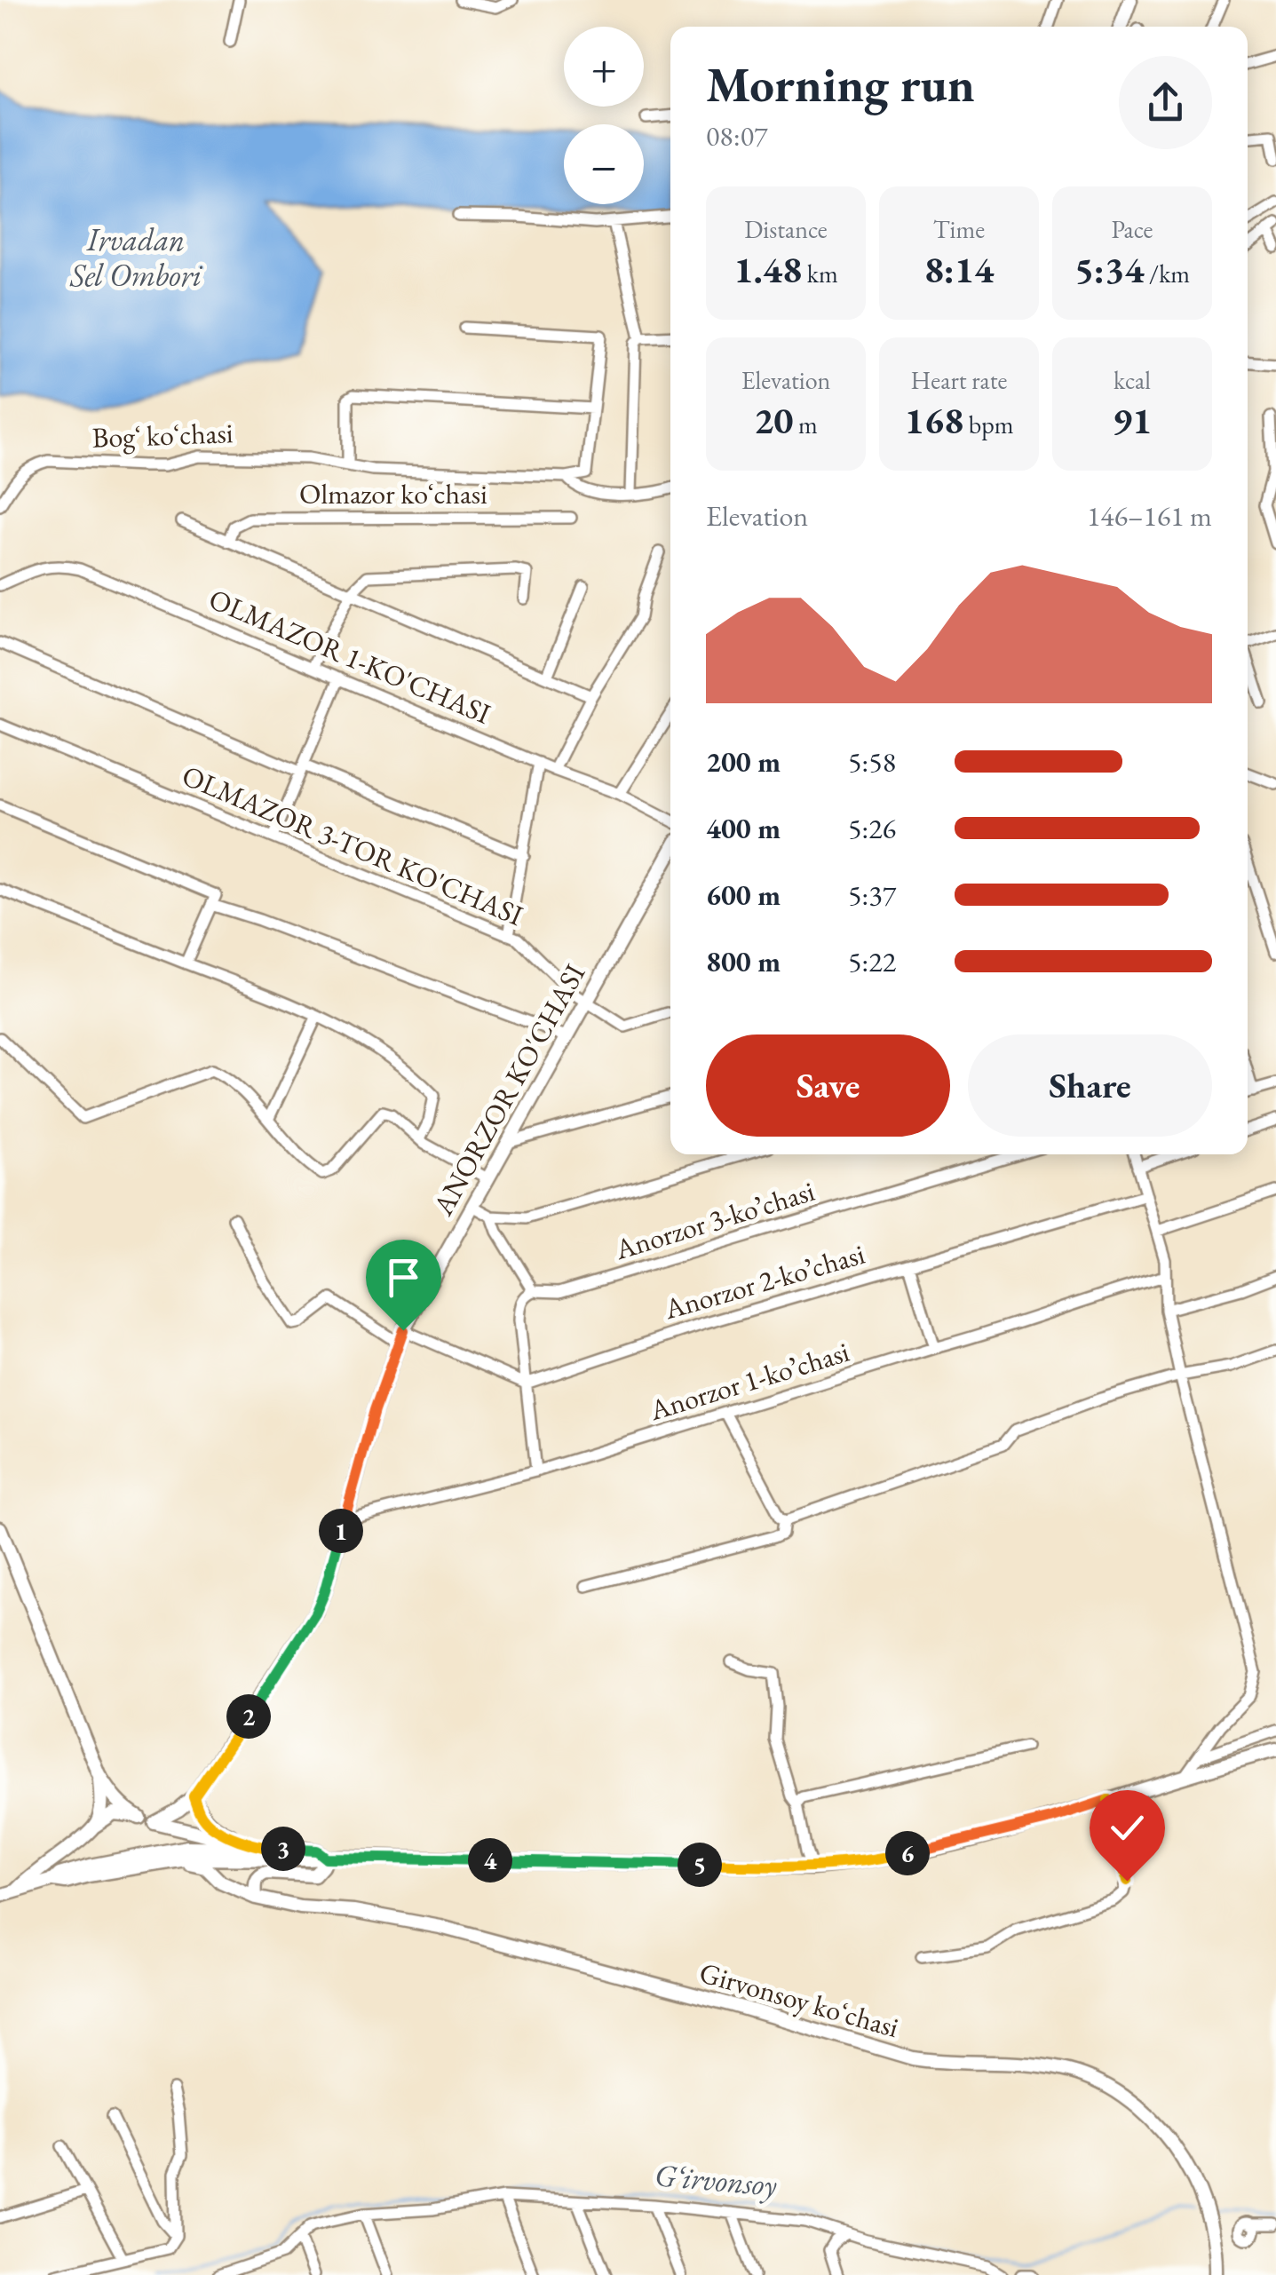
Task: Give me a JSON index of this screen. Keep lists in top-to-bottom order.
{
  "streets": {
    "main road": ["ANORZOR KO'CHASI", "Girvonsoy koʻchasi"],
    "street": [
      "Bogʻ koʻchasi",
      "Olmazor koʻchasi",
      "OLMAZOR 1-KO'CHASI",
      "OLMAZOR 3-TOR KO'CHASI",
      "Аnorzor 3-koʼchasi",
      "Аnorzor 2-koʼchasi",
      "Аnorzor 1-koʼchasi"
    ]
  },
  "crossings": [
    ["OLMAZOR 3-TOR KO'CHASI", "ANORZOR KO'CHASI"],
    ["ANORZOR KO'CHASI", "Аnorzor 1-koʼchasi"]
  ],
  "water": ["Irvadan Sel Ombori", "G‘irvonsoy"],
  "page": {
    "map_buttons": ["+", "−"],
    "heading": ["Morning run", "08:07"],
    "stats": [
      ["Distance", "1.48 km"],
      ["Time", "8:14"],
      ["Pace", "5:34 /km"],
      ["Elevation", "20 m"],
      ["Heart rate", "168 bpm"],
      ["kcal", "91"]
    ],
    "chart": ["Elevation", "146–161 m"],
    "list": [
      {
        "name": "200 m",
        "note": "5:58"
      },
      {
        "name": "400 m",
        "note": "5:26"
      },
      {
        "name": "600 m",
        "note": "5:37"
      },
      {
        "name": "800 m",
        "note": "5:22"
      }
    ],
    "buttons": ["Save", "Share"],
    "pins": [
      "1",
      "2",
      "3",
      "6",
      "4",
      "5"
    ]
  }
}
